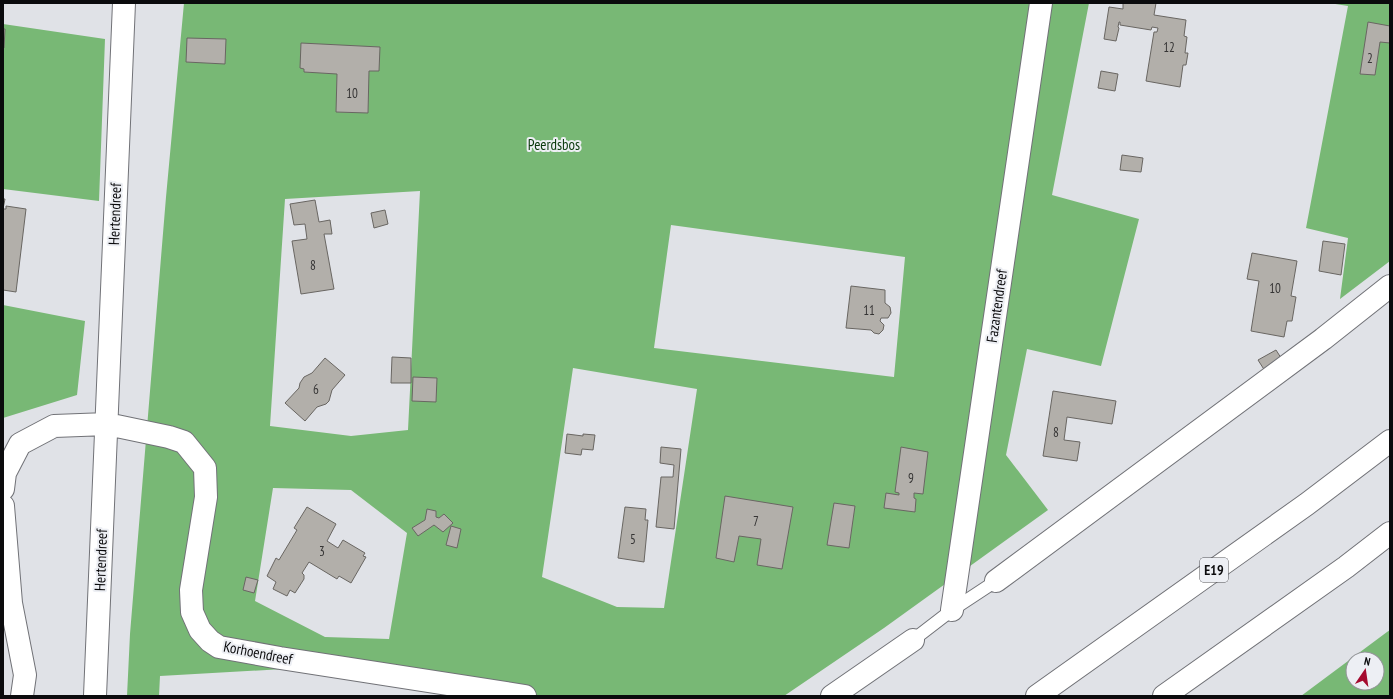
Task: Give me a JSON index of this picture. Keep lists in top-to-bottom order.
{
  "streets": {
    "main road": [
      "Hertendreef",
      "Fazantendreef",
      "E19",
      "Korhoendreef"
    ]
  },
  "crossings": [
    ["Hertendreef", "Korhoendreef"]
  ],
  "parks": ["Peerdsbos"],
  "house_numbers": [
    "12",
    "2",
    "10",
    "8",
    "10",
    "11",
    "6",
    "8",
    "9",
    "7",
    "5",
    "3"
  ],
  "north": "top"
}
